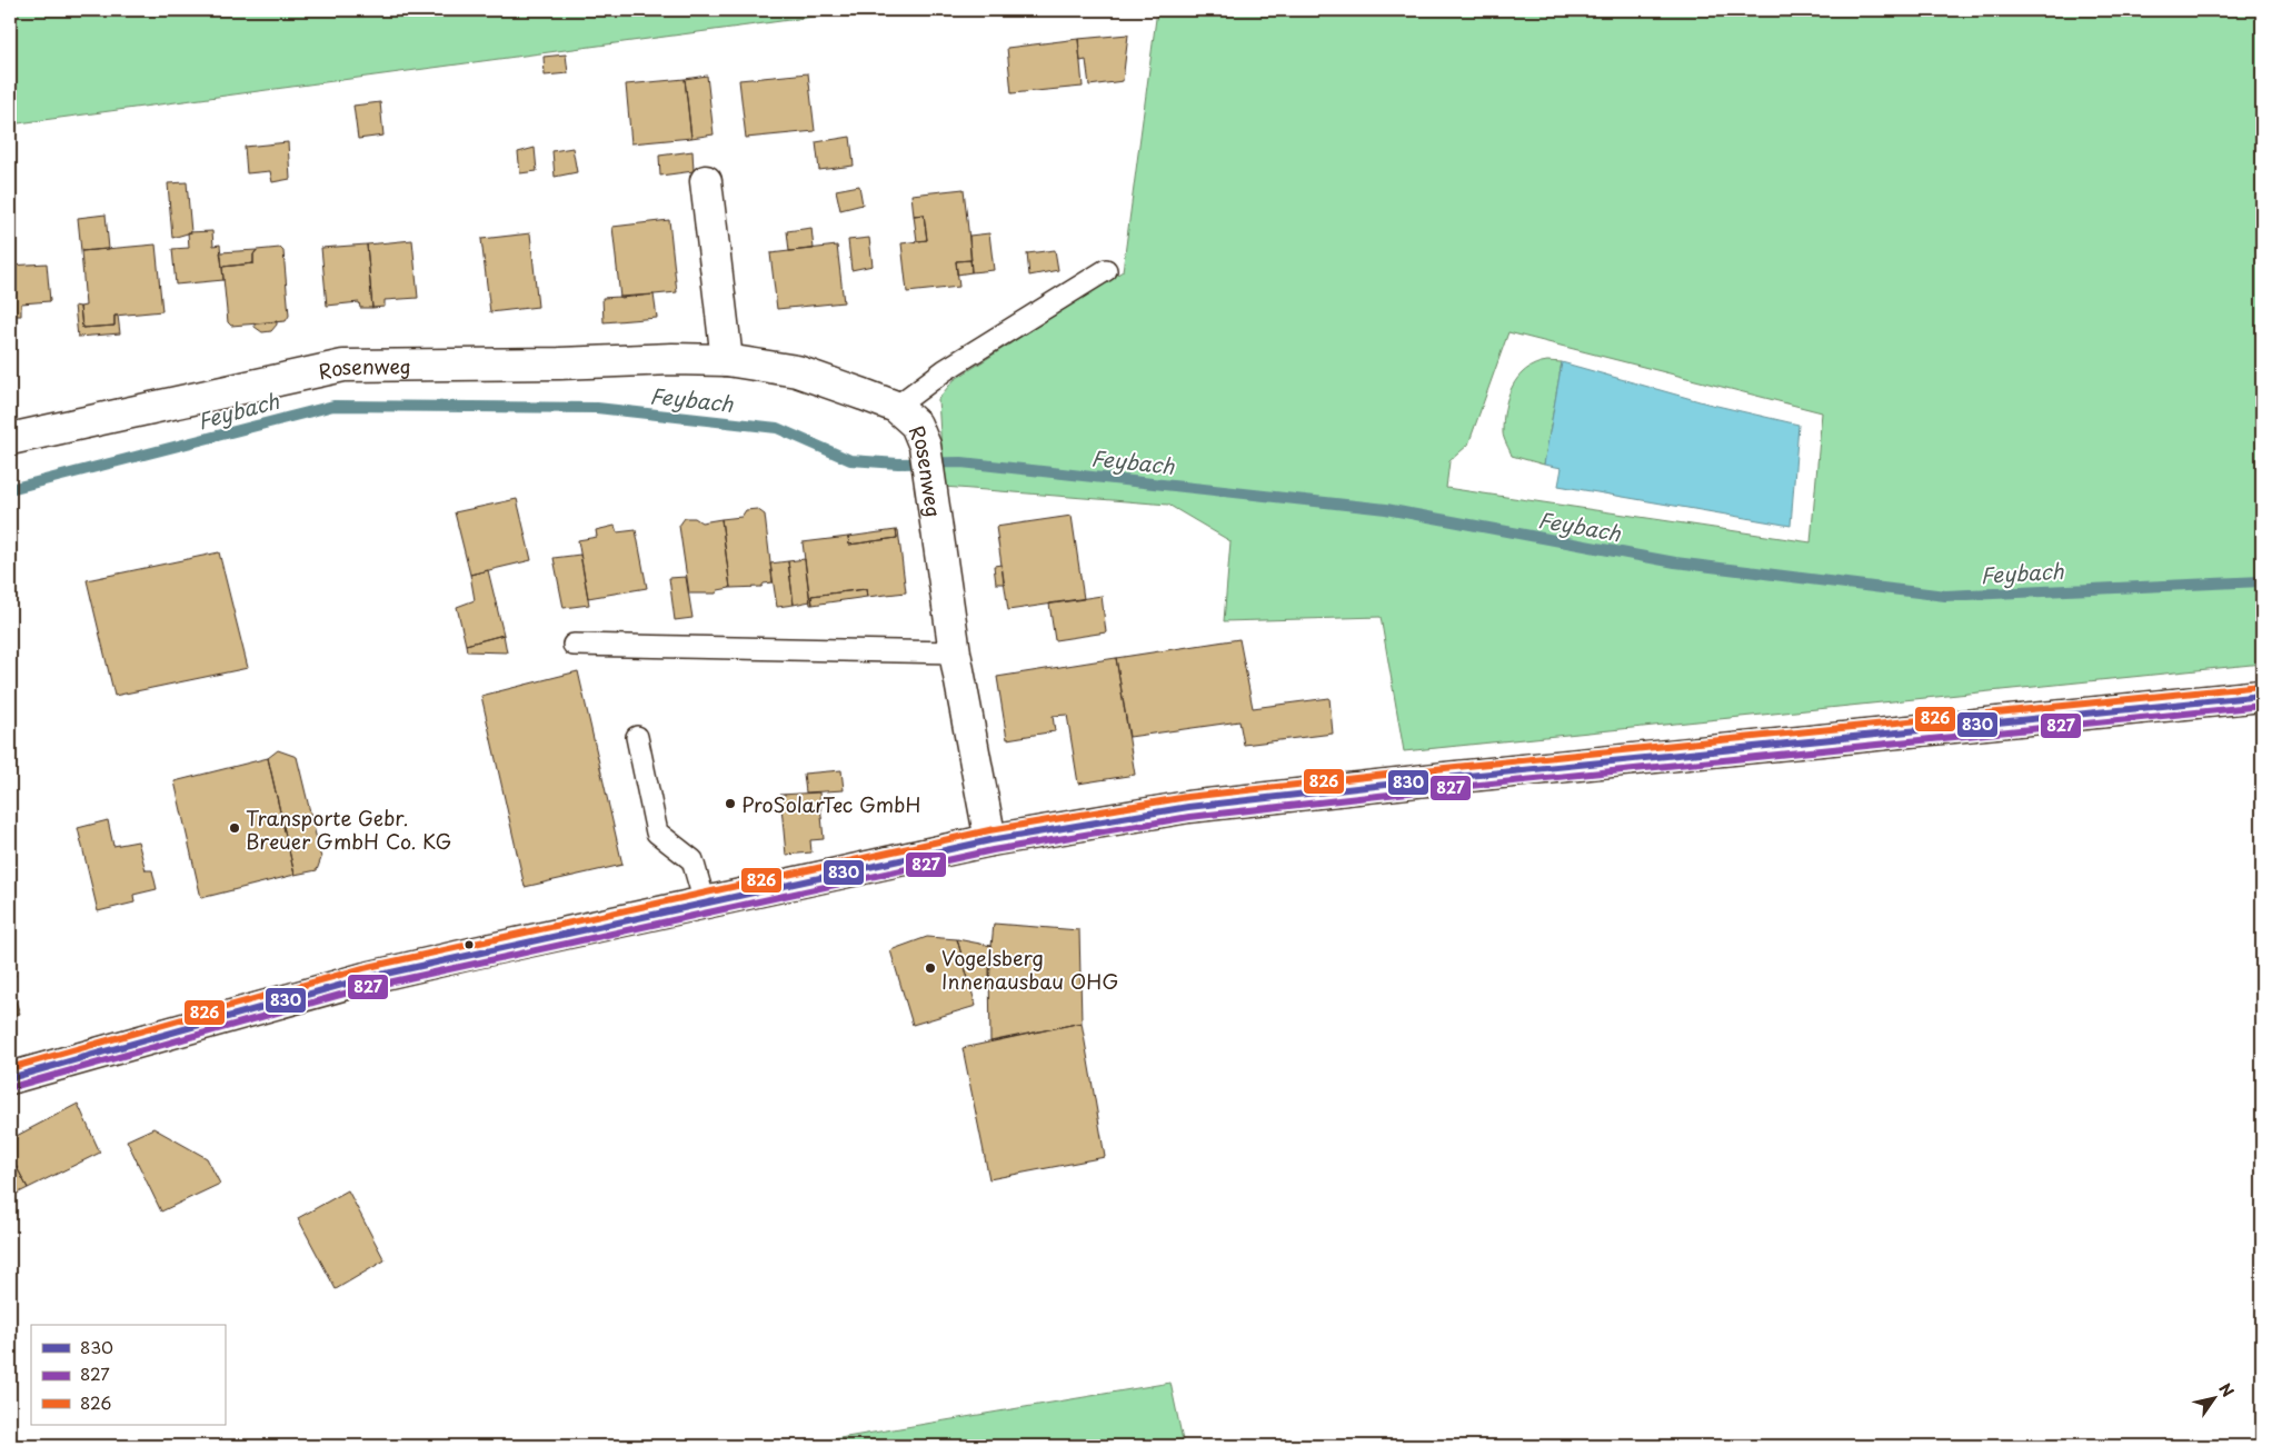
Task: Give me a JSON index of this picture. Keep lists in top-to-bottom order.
{
  "streets": {
    "main road": ["Rosenweg"]
  },
  "water": ["Feybach"],
  "places": ["ProSolarTec GmbH", "Transporte Gebr. Breuer GmbH Co. KG", "Vogelsberg Innenausbau OHG"],
  "lines": ["transit line 826", "transit line 830", "transit line 827"],
  "legend": ["830", "827", "826"],
  "north": "top right"
}
